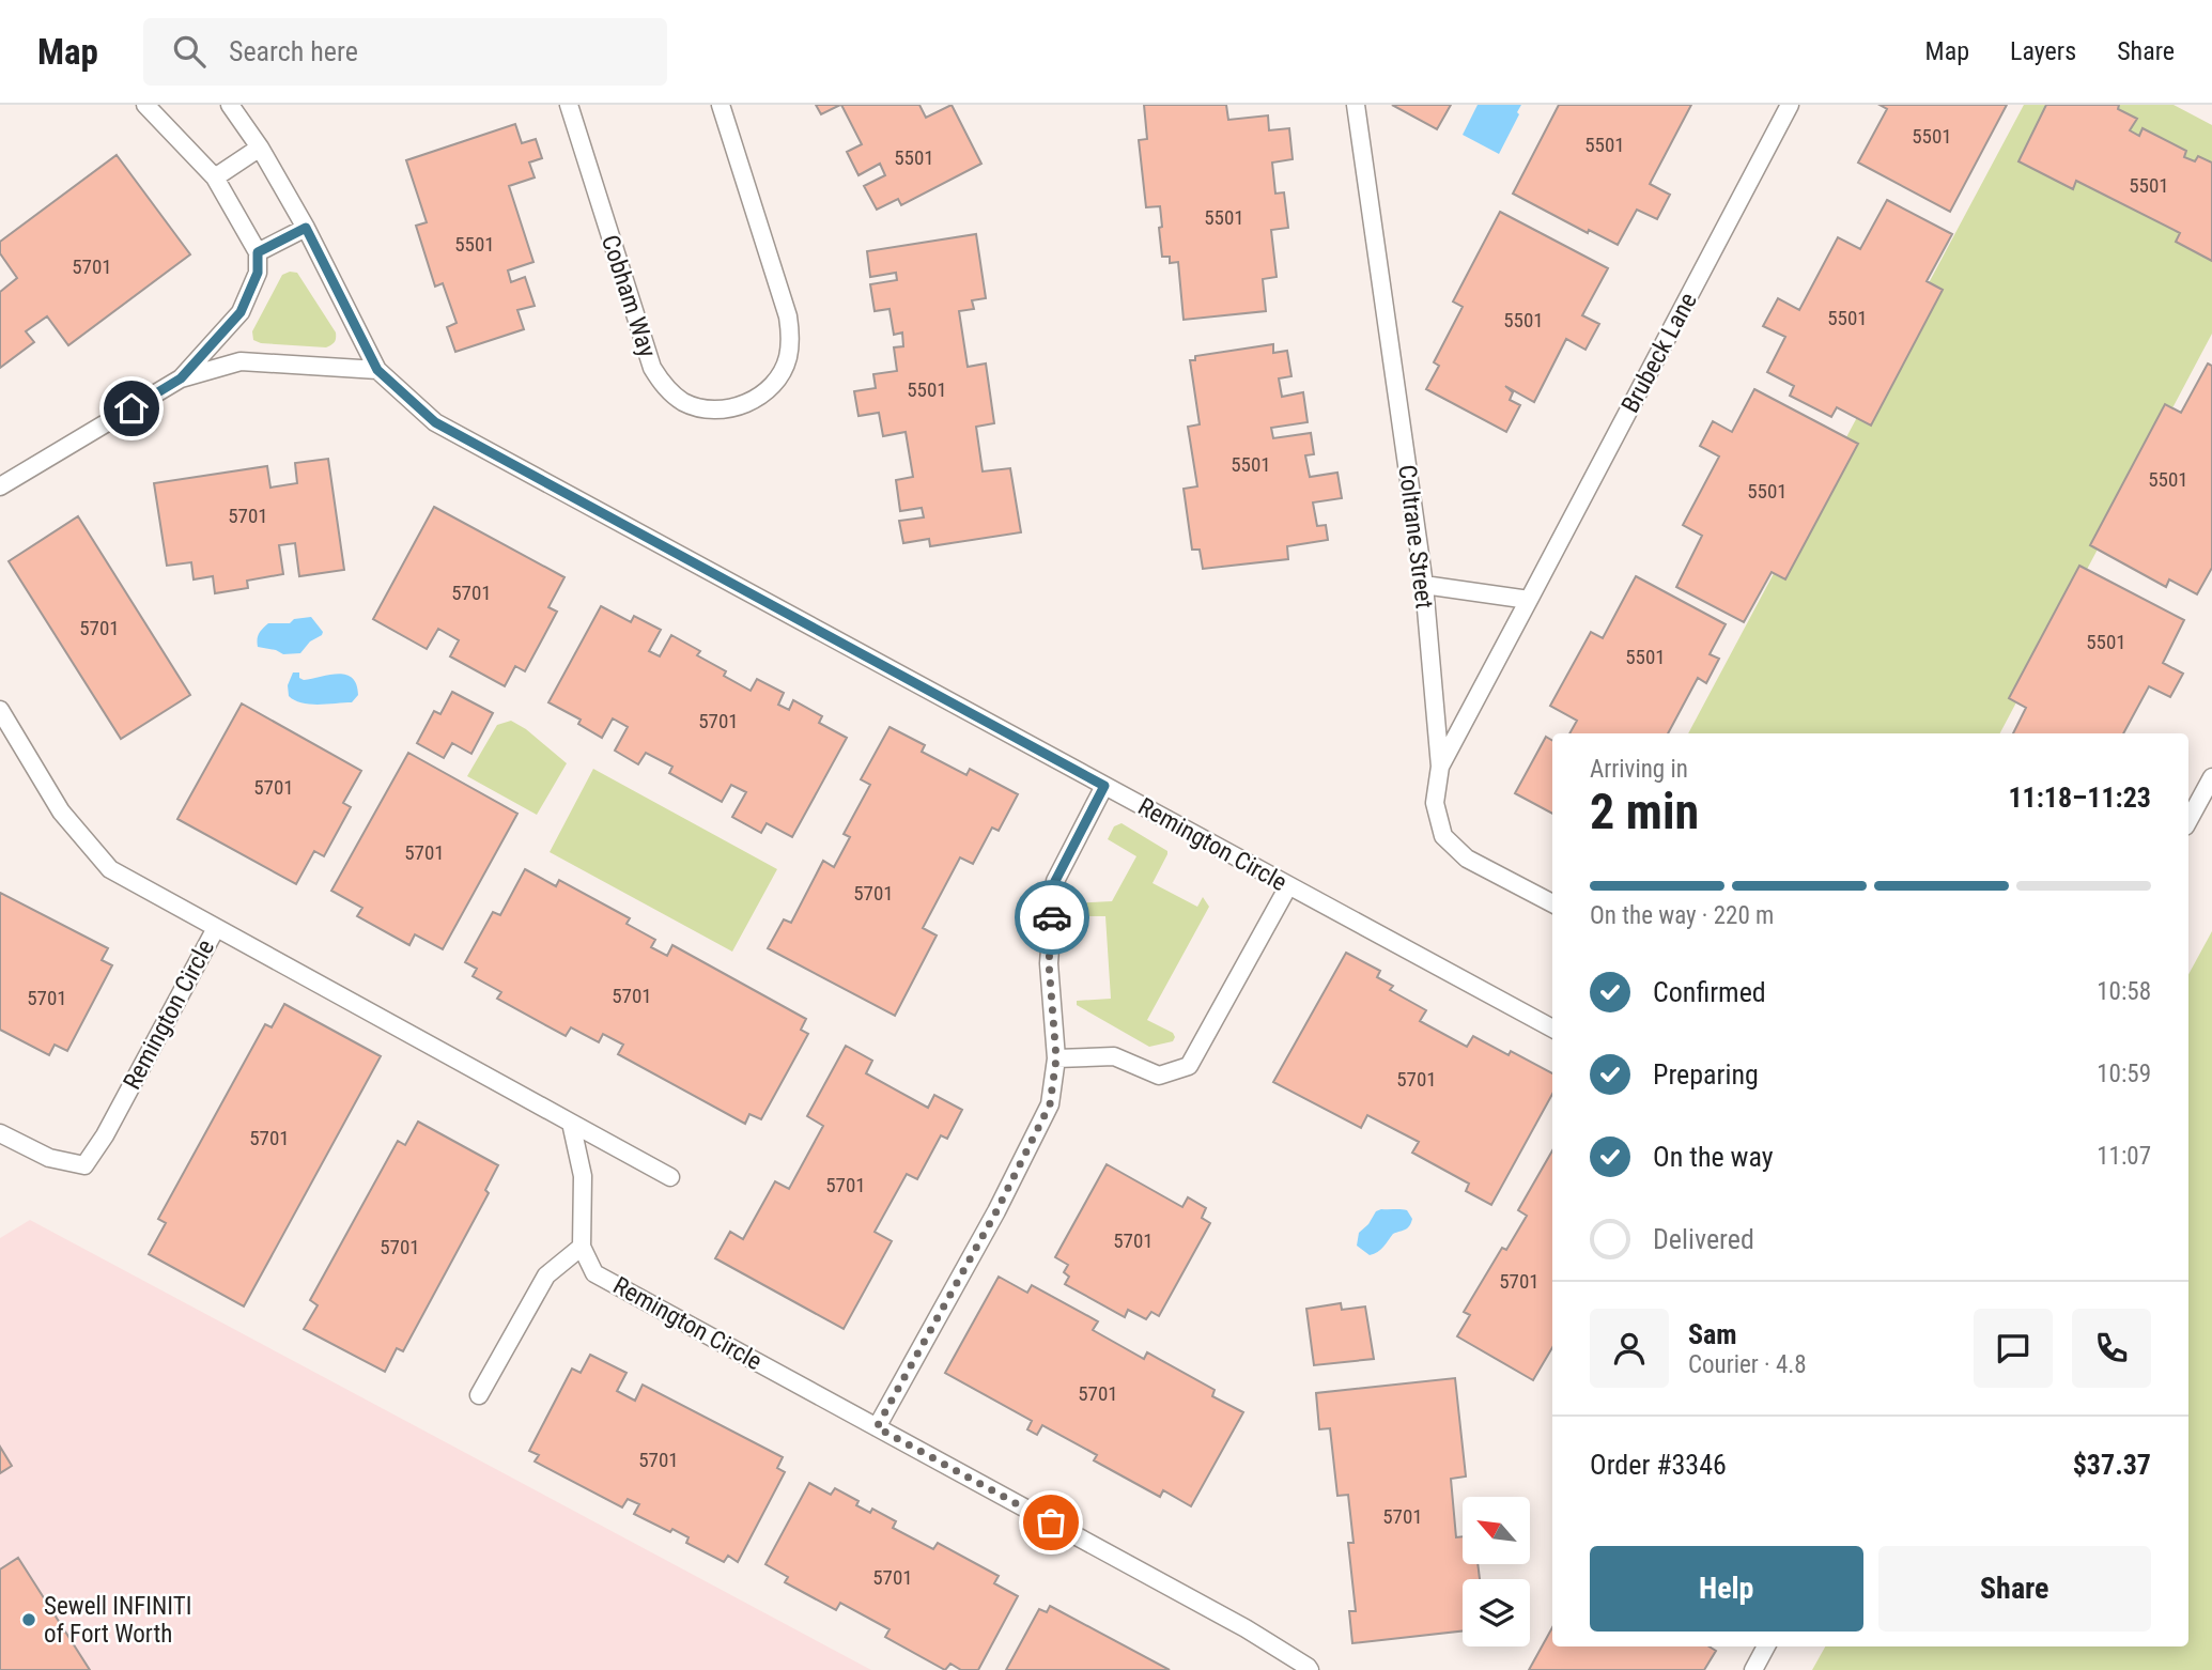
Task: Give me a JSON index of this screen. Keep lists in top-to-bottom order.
{
  "streets": {
    "lane": [
      "Cobham Way",
      "Brubeck Lane",
      "Coltrane Street",
      "Remington Circle"
    ]
  },
  "crossings": [
    ["Brubeck Lane", "Coltrane Street"]
  ],
  "places": ["Sewell INFINITI of Fort Worth"],
  "house_numbers": [
    "5501",
    "5501",
    "5501",
    "5501",
    "5501",
    "5501",
    "5701",
    "5501",
    "5501",
    "5501",
    "5501",
    "5501",
    "5501",
    "5701",
    "5701",
    "5701",
    "5501",
    "5501",
    "5701",
    "5701",
    "5701",
    "5701",
    "5701",
    "5701",
    "5701",
    "5701",
    "5701",
    "5701",
    "5701",
    "5701",
    "5701",
    "5701",
    "5701",
    "5701"
  ],
  "north": "top left",
  "page": {
    "header": "Map",
    "search": "Search here",
    "nav": ["Map", "Layers", "Share"],
    "heading": ["2 min", "Arriving in", "11:18–11:23"],
    "panel": [
      "Sam",
      "Courier · 4.8",
      "Order #3346",
      "$37.37"
    ],
    "bar": "On the way · 220 m",
    "list": [
      ["Confirmed", "10:58"],
      ["Preparing", "10:59"],
      ["On the way", "11:07"],
      "Delivered"
    ],
    "buttons": ["Help", "Share"]
  }
}
